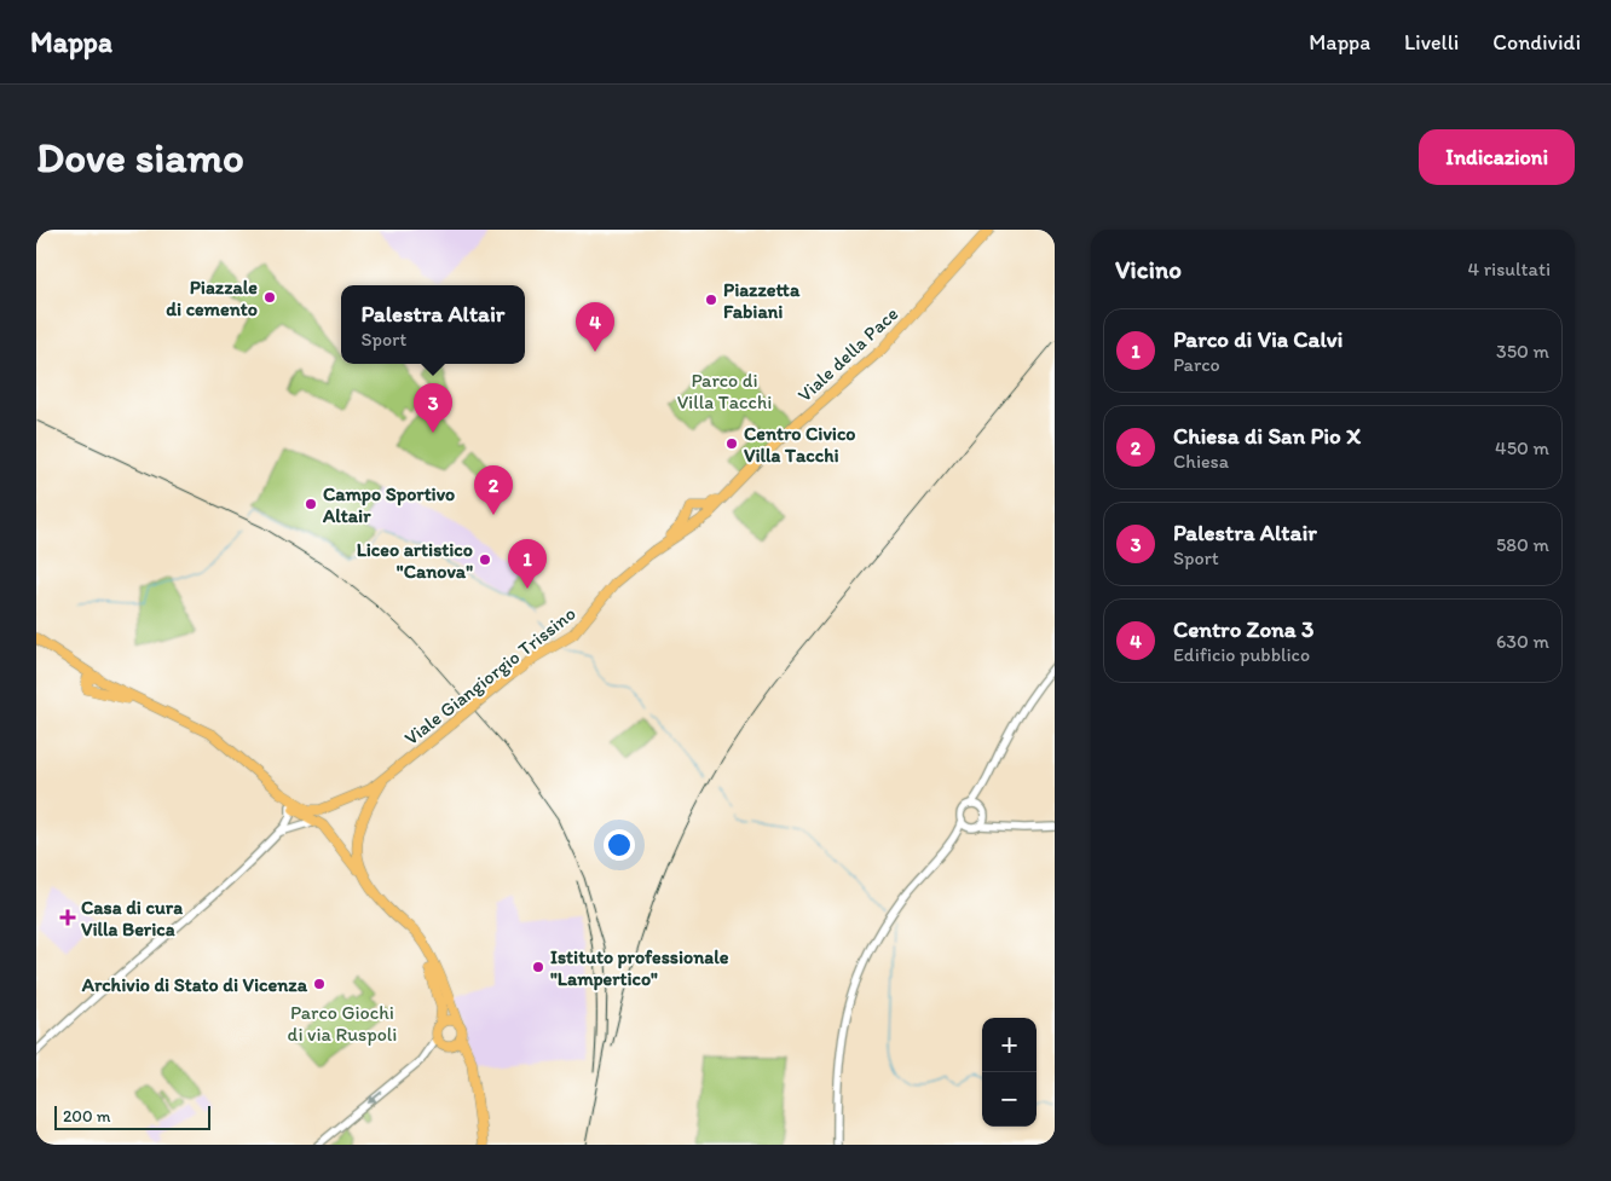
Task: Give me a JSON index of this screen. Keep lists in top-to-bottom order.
{
  "streets": {
    "main road": ["Viale della Pace", "Viale Giangiorgio Trissino"]
  },
  "crossings": [
    ["Viale della Pace", "Viale Giangiorgio Trissino"]
  ],
  "parks": ["Parco di Villa Tacchi", "Parco Giochi di via Ruspoli"],
  "places": {
    "other": [
      "Piazzale di cemento",
      "Piazzetta Fabiani",
      "Centro Civico Villa Tacchi",
      "Campo Sportivo Altair",
      "Liceo artistico \"Canova\"",
      "Istituto professionale \"Lampertico\"",
      "Archivio di Stato di Vicenza"
    ],
    "health": ["Casa di cura Villa Berica"]
  },
  "scale_bar": "200 m",
  "page": {
    "header": "Mappa",
    "nav": ["Mappa", "Livelli", "Condividi"],
    "buttons": "Indicazioni",
    "title": "Dove siamo",
    "heading": ["Vicino", "4 risultati"],
    "popup": ["Palestra Altair", "Sport"],
    "pins": [
      "4",
      "3",
      "2",
      "1"
    ],
    "list": [
      {
        "mark": "1",
        "name": "Parco di Via Calvi",
        "note": "Parco",
        "value": "350 m"
      },
      {
        "mark": "2",
        "name": "Chiesa di San Pio X",
        "note": "Chiesa",
        "value": "450 m"
      },
      {
        "mark": "3",
        "name": "Palestra Altair",
        "note": "Sport",
        "value": "580 m"
      },
      {
        "mark": "4",
        "name": "Centro Zona 3",
        "note": "Edificio pubblico",
        "value": "630 m"
      }
    ],
    "map_buttons": ["+", "−"],
    "scale": "200 m"
  }
}
